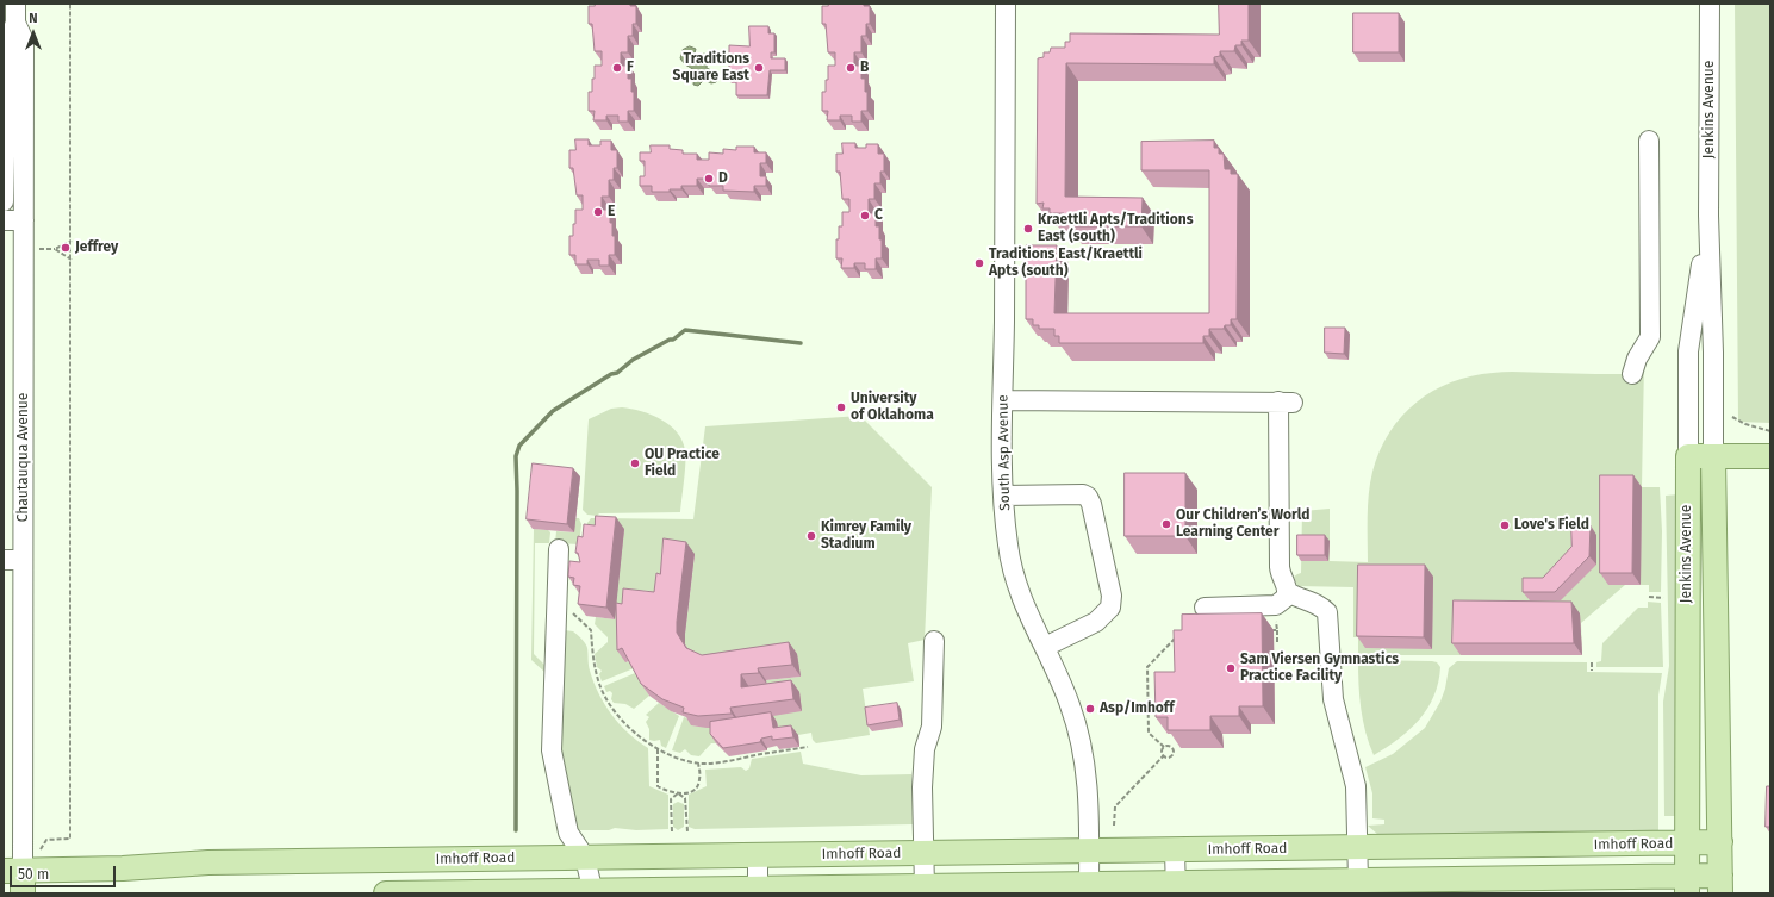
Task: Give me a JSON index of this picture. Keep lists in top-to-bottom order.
{
  "streets": {
    "main road": ["Jenkins Avenue", "Imhoff Road"],
    "street": ["South Asp Avenue", "Chautauqua Avenue"]
  },
  "crossings": [
    ["Jenkins Avenue", "Imhoff Road"],
    ["South Asp Avenue", "Imhoff Road"],
    ["Chautauqua Avenue", "Imhoff Road"]
  ],
  "places": [
    "F",
    "Traditions Square East",
    "B",
    "D",
    "E",
    "C",
    "Kraettli Apts/Traditions East (south)",
    "Jeffrey",
    "Traditions East/Kraettli Apts (south)",
    "University of Oklahoma",
    "OU Practice Field",
    "Our Children’s World Learning Center",
    "Love's Field",
    "Kimrey Family Stadium",
    "Sam Viersen Gymnastics Practice Facility",
    "Asp/Imhoff"
  ],
  "scale_bar": "50 m",
  "north": "top"
}
